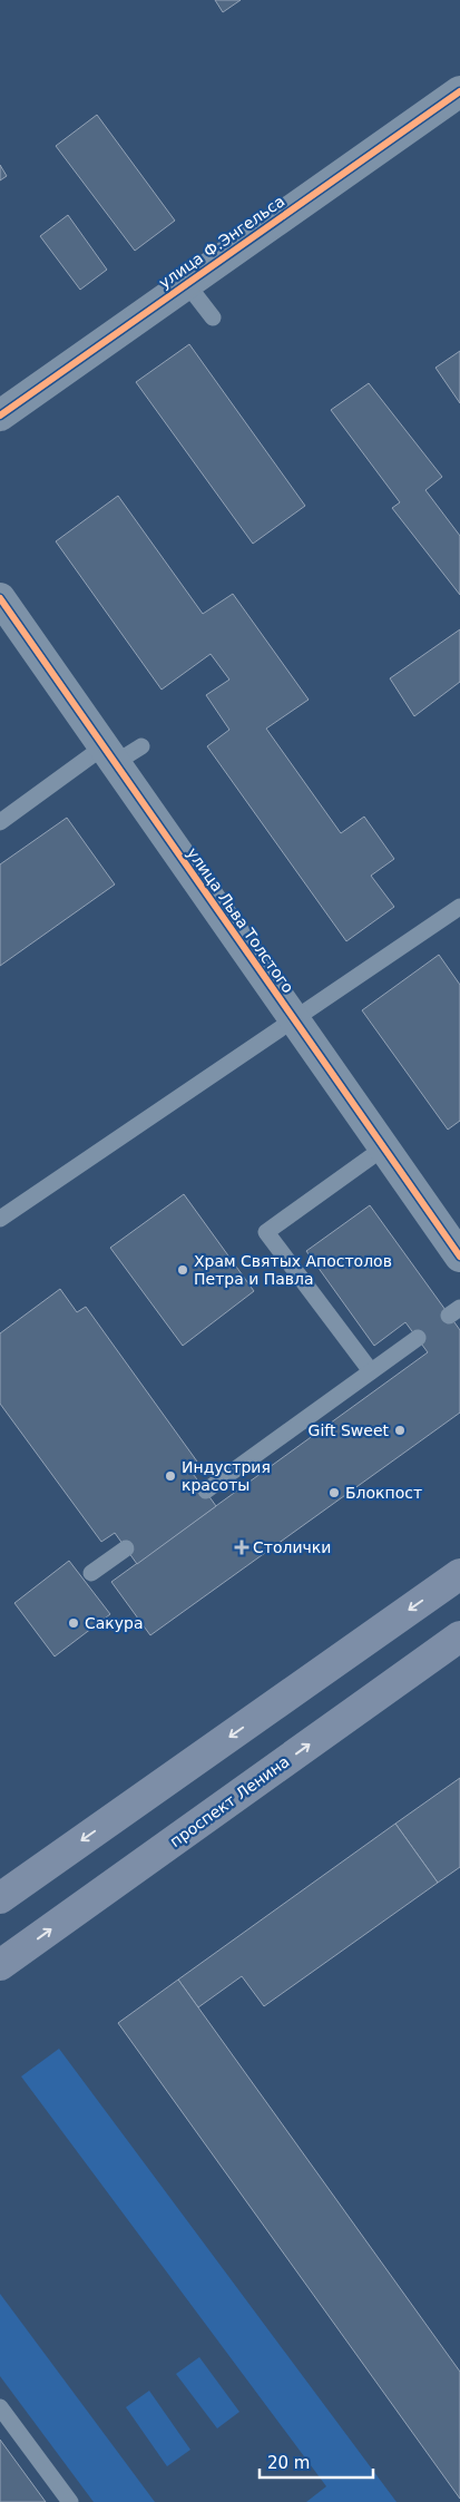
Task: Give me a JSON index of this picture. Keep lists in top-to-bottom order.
{
  "streets": {
    "main road": ["проспект Ленина"],
    "street": ["улица Ф.Энгельса", "улица Льва Толстого"]
  },
  "places": {
    "other": [
      "Храм Святых Апостолов Петра и Павла",
      "Gift Sweet",
      "Индустрия красоты",
      "Блокпост",
      "Сакура"
    ],
    "health": ["Столички"]
  },
  "scale_bar": "20 m"
}
